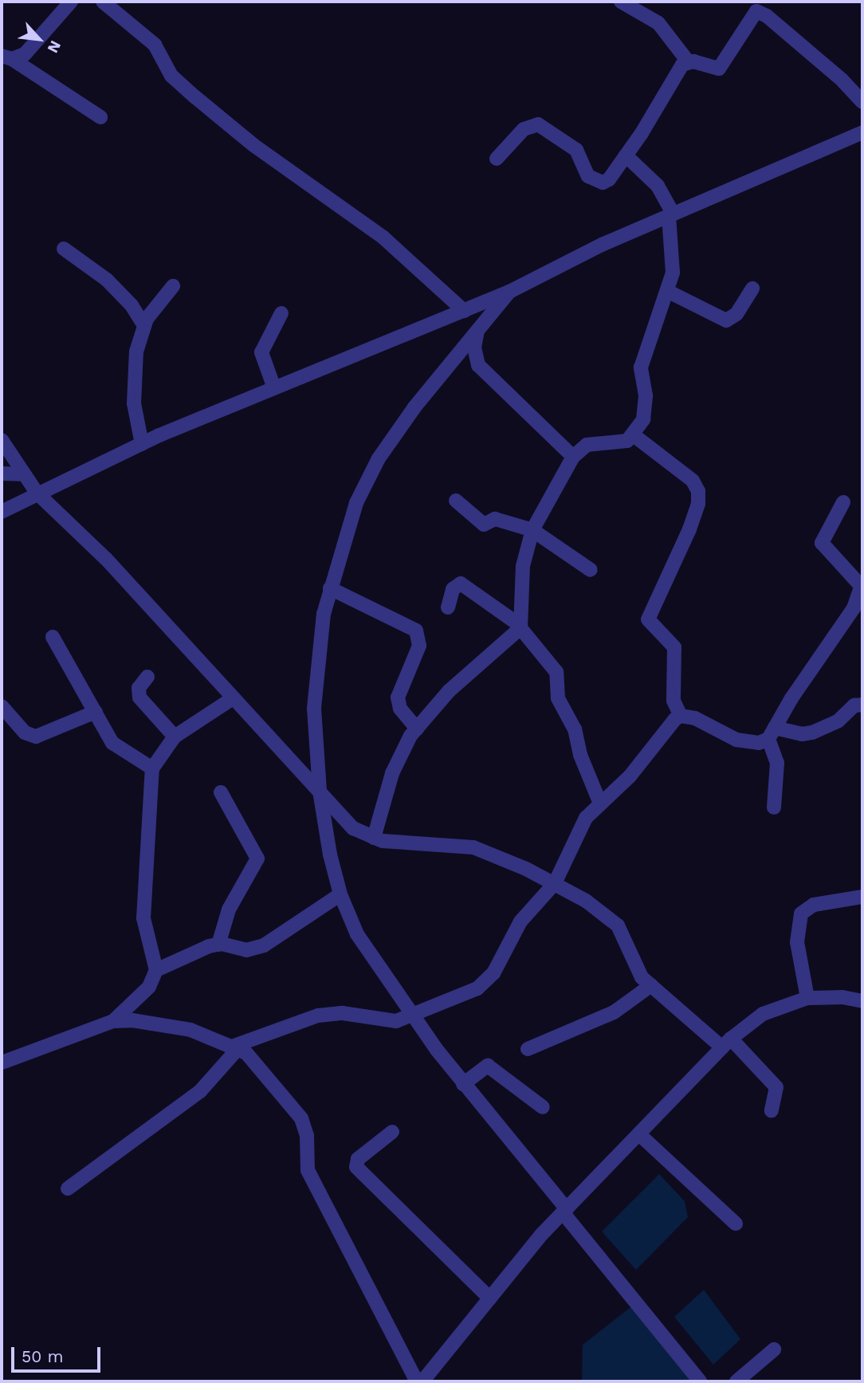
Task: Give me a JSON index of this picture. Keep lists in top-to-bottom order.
{
  "scale_bar": "50 m",
  "north": "bottom right"
}
